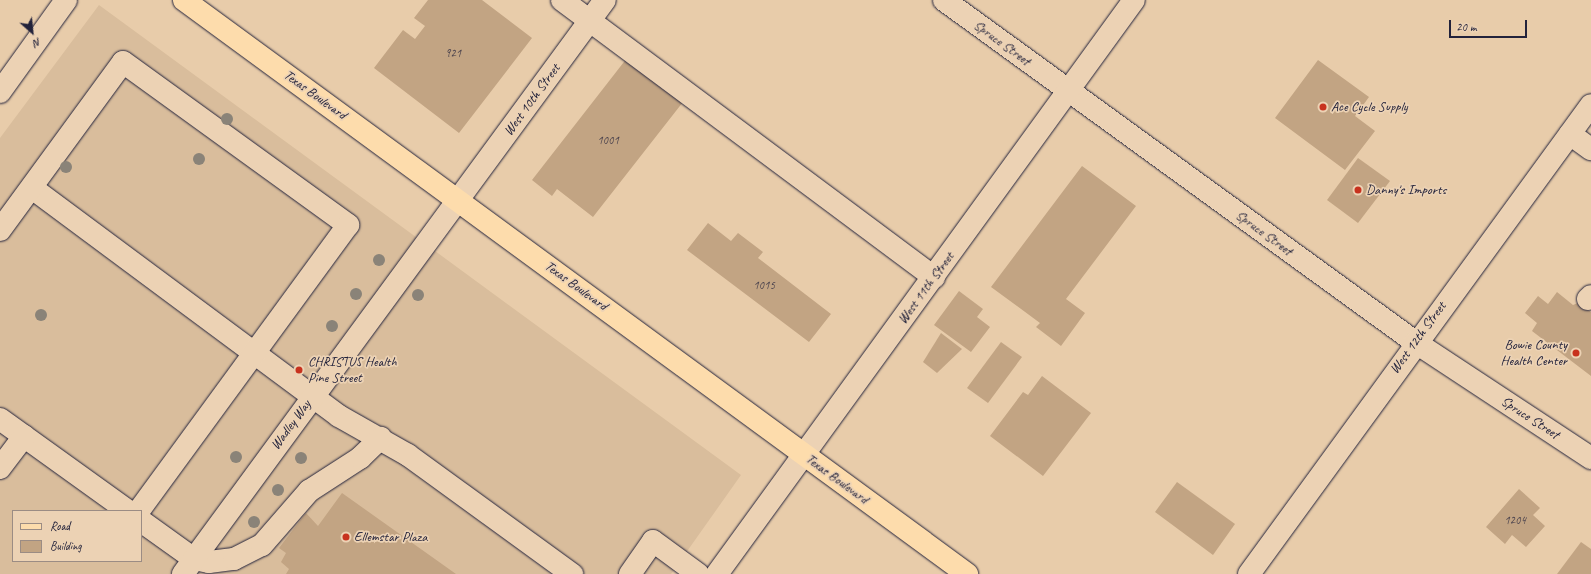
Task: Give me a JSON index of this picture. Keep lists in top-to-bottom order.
{
  "streets": {
    "main road": ["Texas Boulevard"],
    "street": [
      "Spruce Street",
      "West 10th Street",
      "West 11th Street",
      "West 12th Street",
      "Wadley Way"
    ]
  },
  "crossings": [
    ["Spruce Street", "West 11th Street"],
    ["Spruce Street", "West 12th Street"],
    ["Texas Boulevard", "West 10th Street"],
    ["Texas Boulevard", "West 11th Street"],
    ["Texas Boulevard", "Wadley Way"],
    ["West 10th Street", "Wadley Way"]
  ],
  "places": [
    "Ace Cycle Supply",
    "Danny's Imports",
    "Bowie County Health Center",
    "CHRISTUS Health Pine Street",
    "Ellemstar Plaza"
  ],
  "house_numbers": [
    "921",
    "1001",
    "1015",
    "1204"
  ],
  "legend": ["Road", "Building"],
  "scale_bar": "20 m",
  "north": "bottom right"
}
